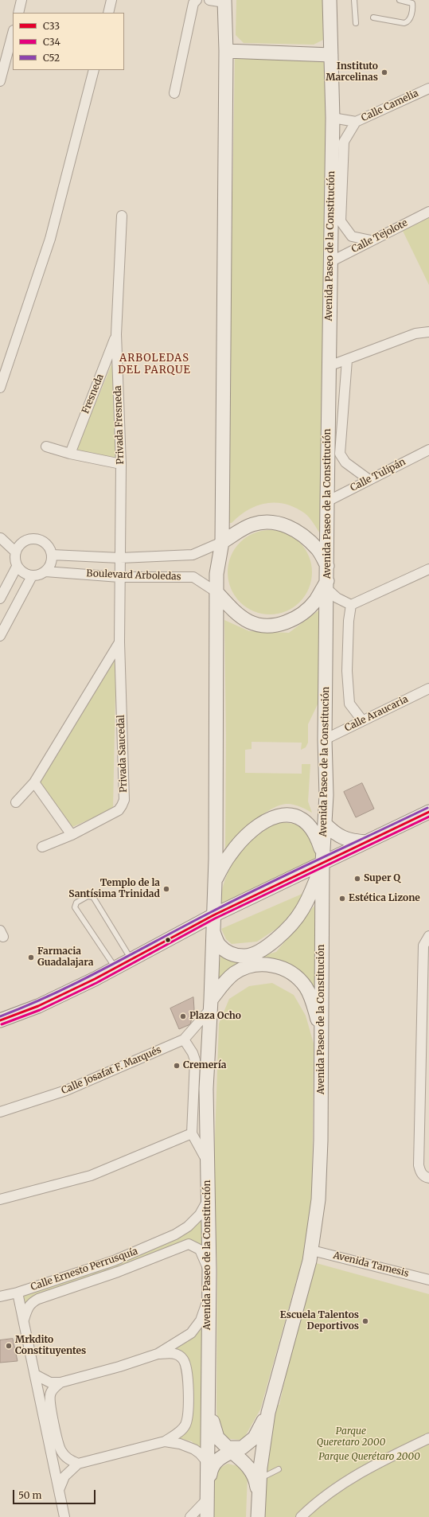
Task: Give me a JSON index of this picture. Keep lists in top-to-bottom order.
{
  "streets": {
    "street": [
      "Calle Camelia",
      "Calle Tejolote",
      "Avenida Paseo de la Constitución",
      "Fresneda",
      "Privada Fresneda",
      "Calle Tulipán",
      "Boulevard Arboledas",
      "Calle Araucaria",
      "Privada Saucedal",
      "Calle Josafat F. Marqués",
      "Avenida Tamesis",
      "Calle Ernesto Perrusquía"
    ]
  },
  "crossings": [
    ["Calle Camelia", "Avenida Paseo de la Constitución"],
    ["Calle Tejolote", "Avenida Paseo de la Constitución"],
    ["Avenida Paseo de la Constitución", "Calle Tulipán"],
    ["Avenida Paseo de la Constitución", "Boulevard Arboledas"],
    ["Avenida Paseo de la Constitución", "Calle Araucaria"],
    ["Avenida Paseo de la Constitución", "Calle Josafat F. Marqués"],
    ["Avenida Paseo de la Constitución", "Avenida Tamesis"],
    ["Avenida Paseo de la Constitución", "Calle Ernesto Perrusquía"],
    ["Fresneda", "Privada Fresneda"],
    ["Privada Fresneda", "Boulevard Arboledas"],
    ["Privada Fresneda", "Privada Saucedal"],
    ["Boulevard Arboledas", "Privada Saucedal"]
  ],
  "districts": ["ARBOLEDAS DEL PARQUE"],
  "parks": ["Parque Queretaro 2000", "Parque Querétaro 2000"],
  "places": [
    "Instituto Marcelinas",
    "Super Q",
    "Templo de la Santísima Trinidad",
    "Estética Lizone",
    "Farmacia Guadalajara",
    "Plaza Ocho",
    "Cremería",
    "Escuela Talentos Deportivos",
    "Mrkdito Constituyentes"
  ],
  "lines": ["transit line C52", "transit line C33", "transit line C34"],
  "legend": ["C33", "C34", "C52"],
  "scale_bar": "50 m"
}
